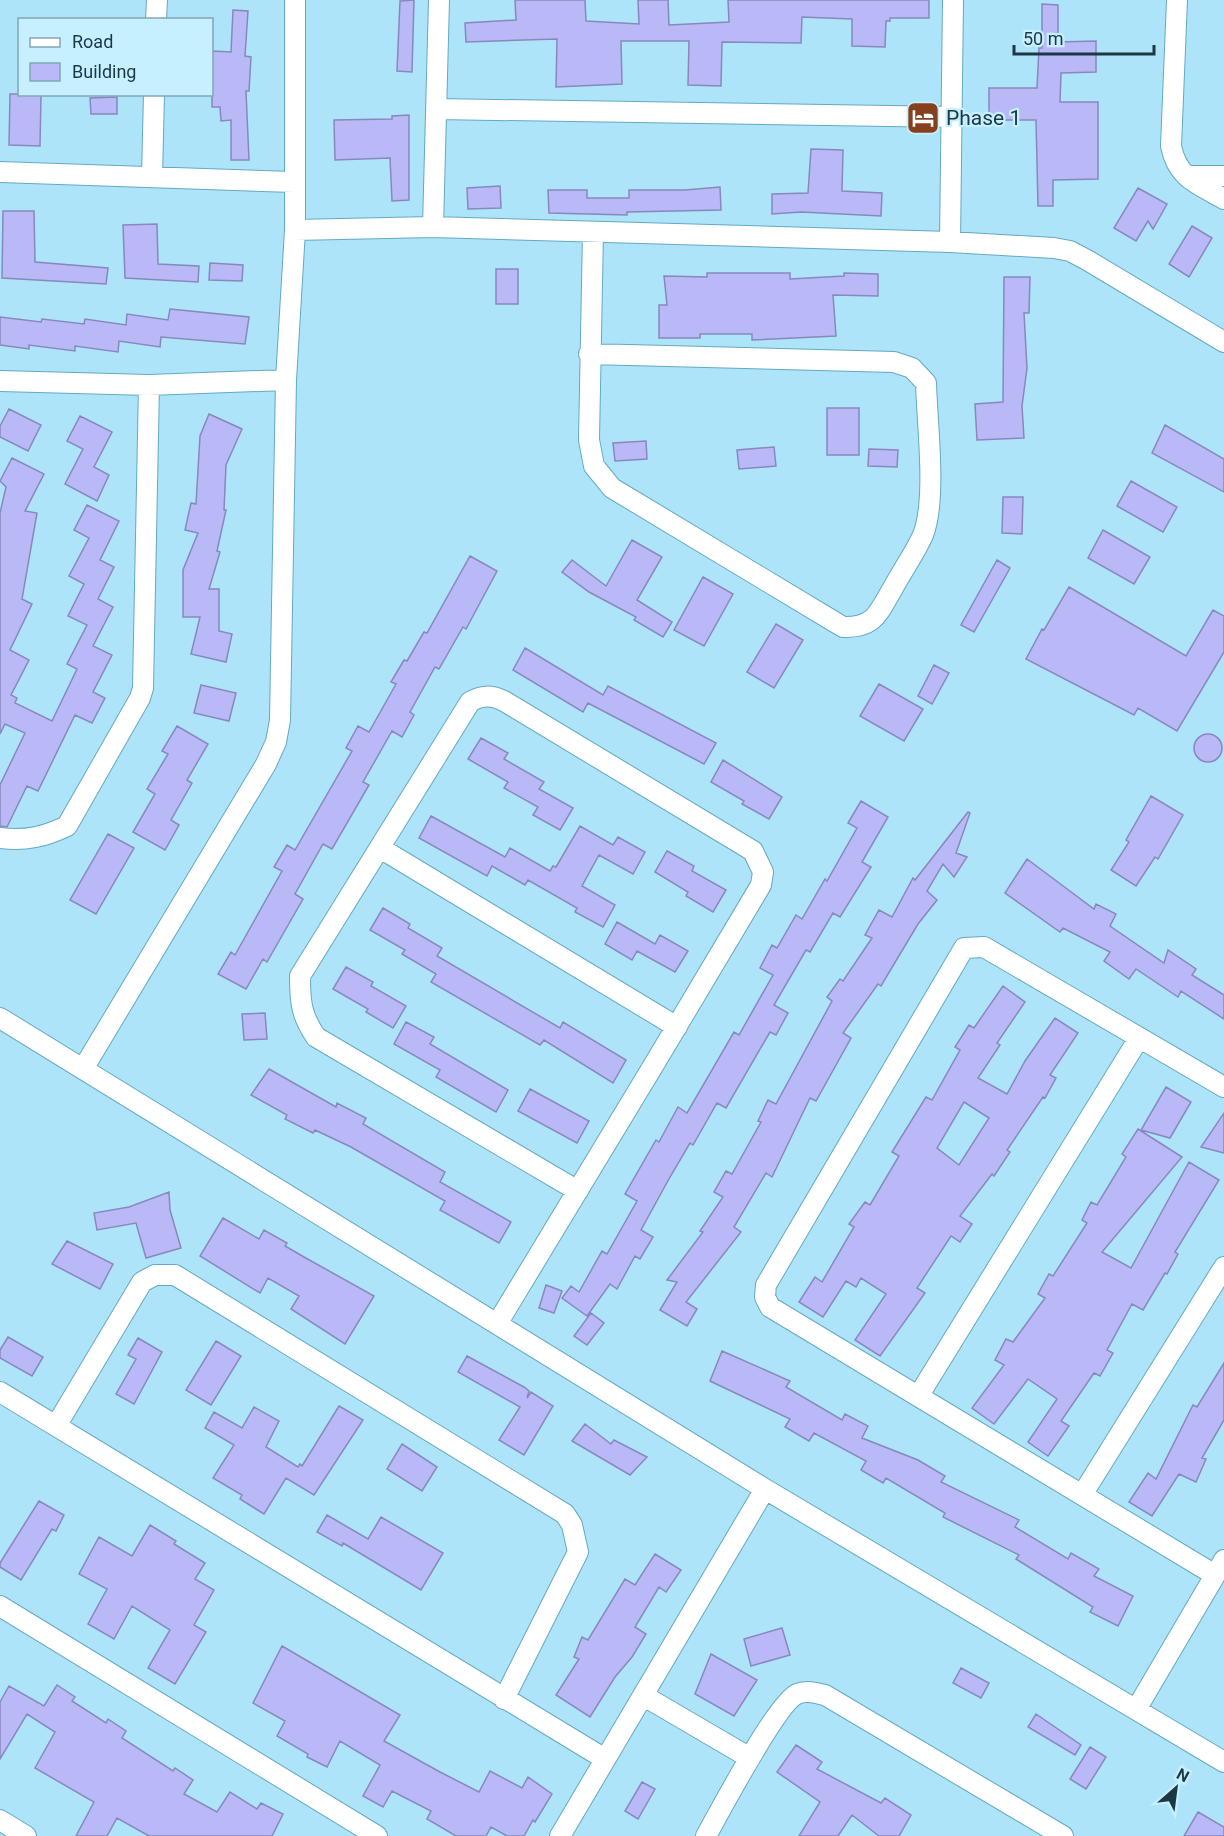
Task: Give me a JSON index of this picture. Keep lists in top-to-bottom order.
{
  "places": {
    "hotel": ["Phase 1"]
  },
  "legend": ["Road", "Building"],
  "scale_bar": "50 m",
  "north": "top right"
}
